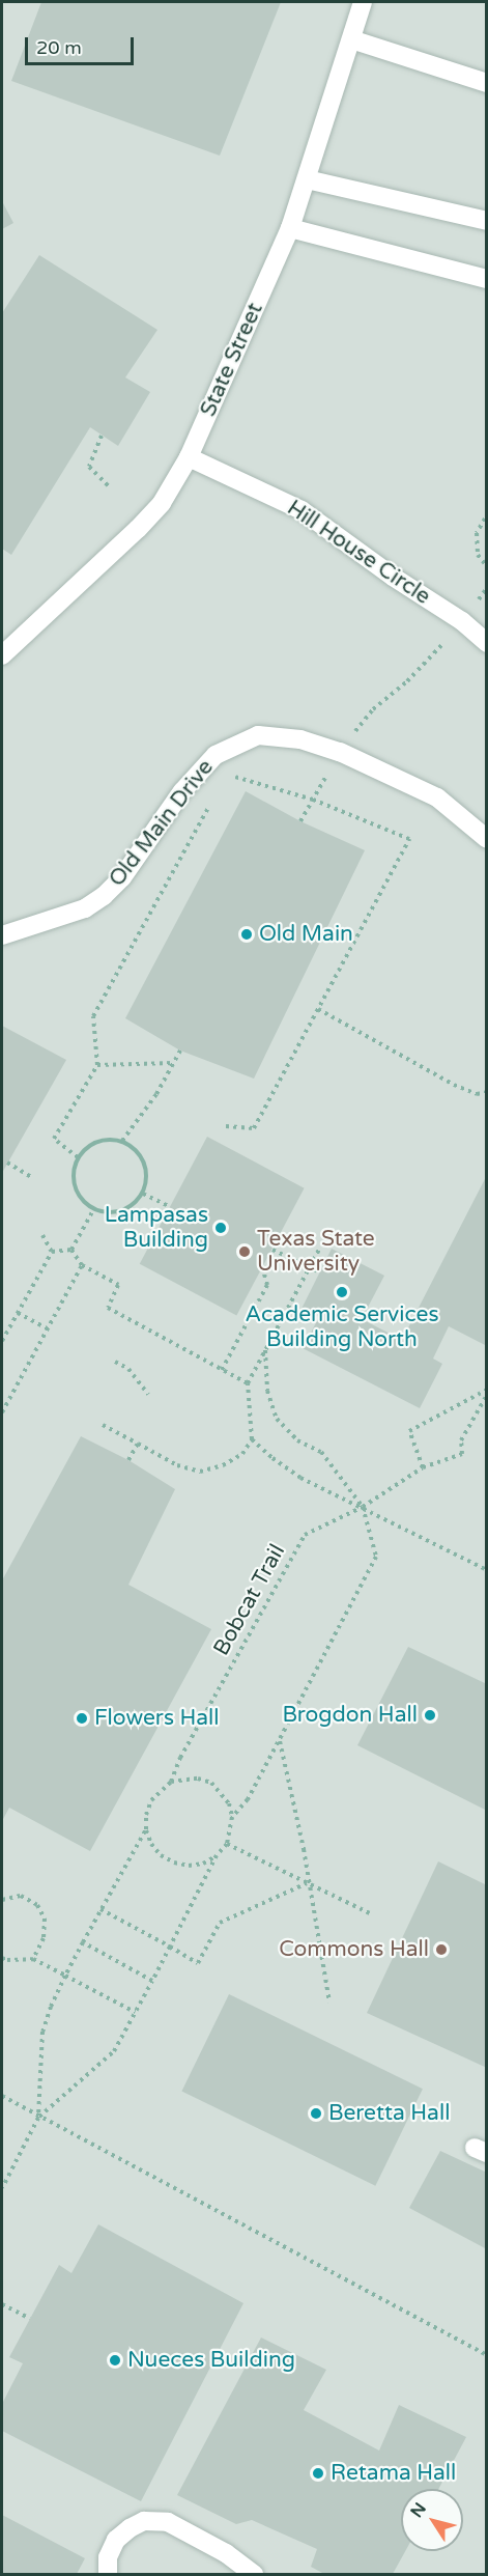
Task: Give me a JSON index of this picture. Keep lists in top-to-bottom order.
{
  "streets": {
    "lane": ["State Street", "Hill House Circle", "Old Main Drive"],
    "path": ["Bobcat Trail"]
  },
  "crossings": [
    ["State Street", "Hill House Circle"]
  ],
  "places": [
    "Old Main",
    "Lampasas Building",
    "Texas State University",
    "Academic Services Building North",
    "Brogdon Hall",
    "Flowers Hall",
    "Commons Hall",
    "Beretta Hall",
    "Nueces Building",
    "Retama Hall"
  ],
  "scale_bar": "20 m",
  "north": "top left"
}
